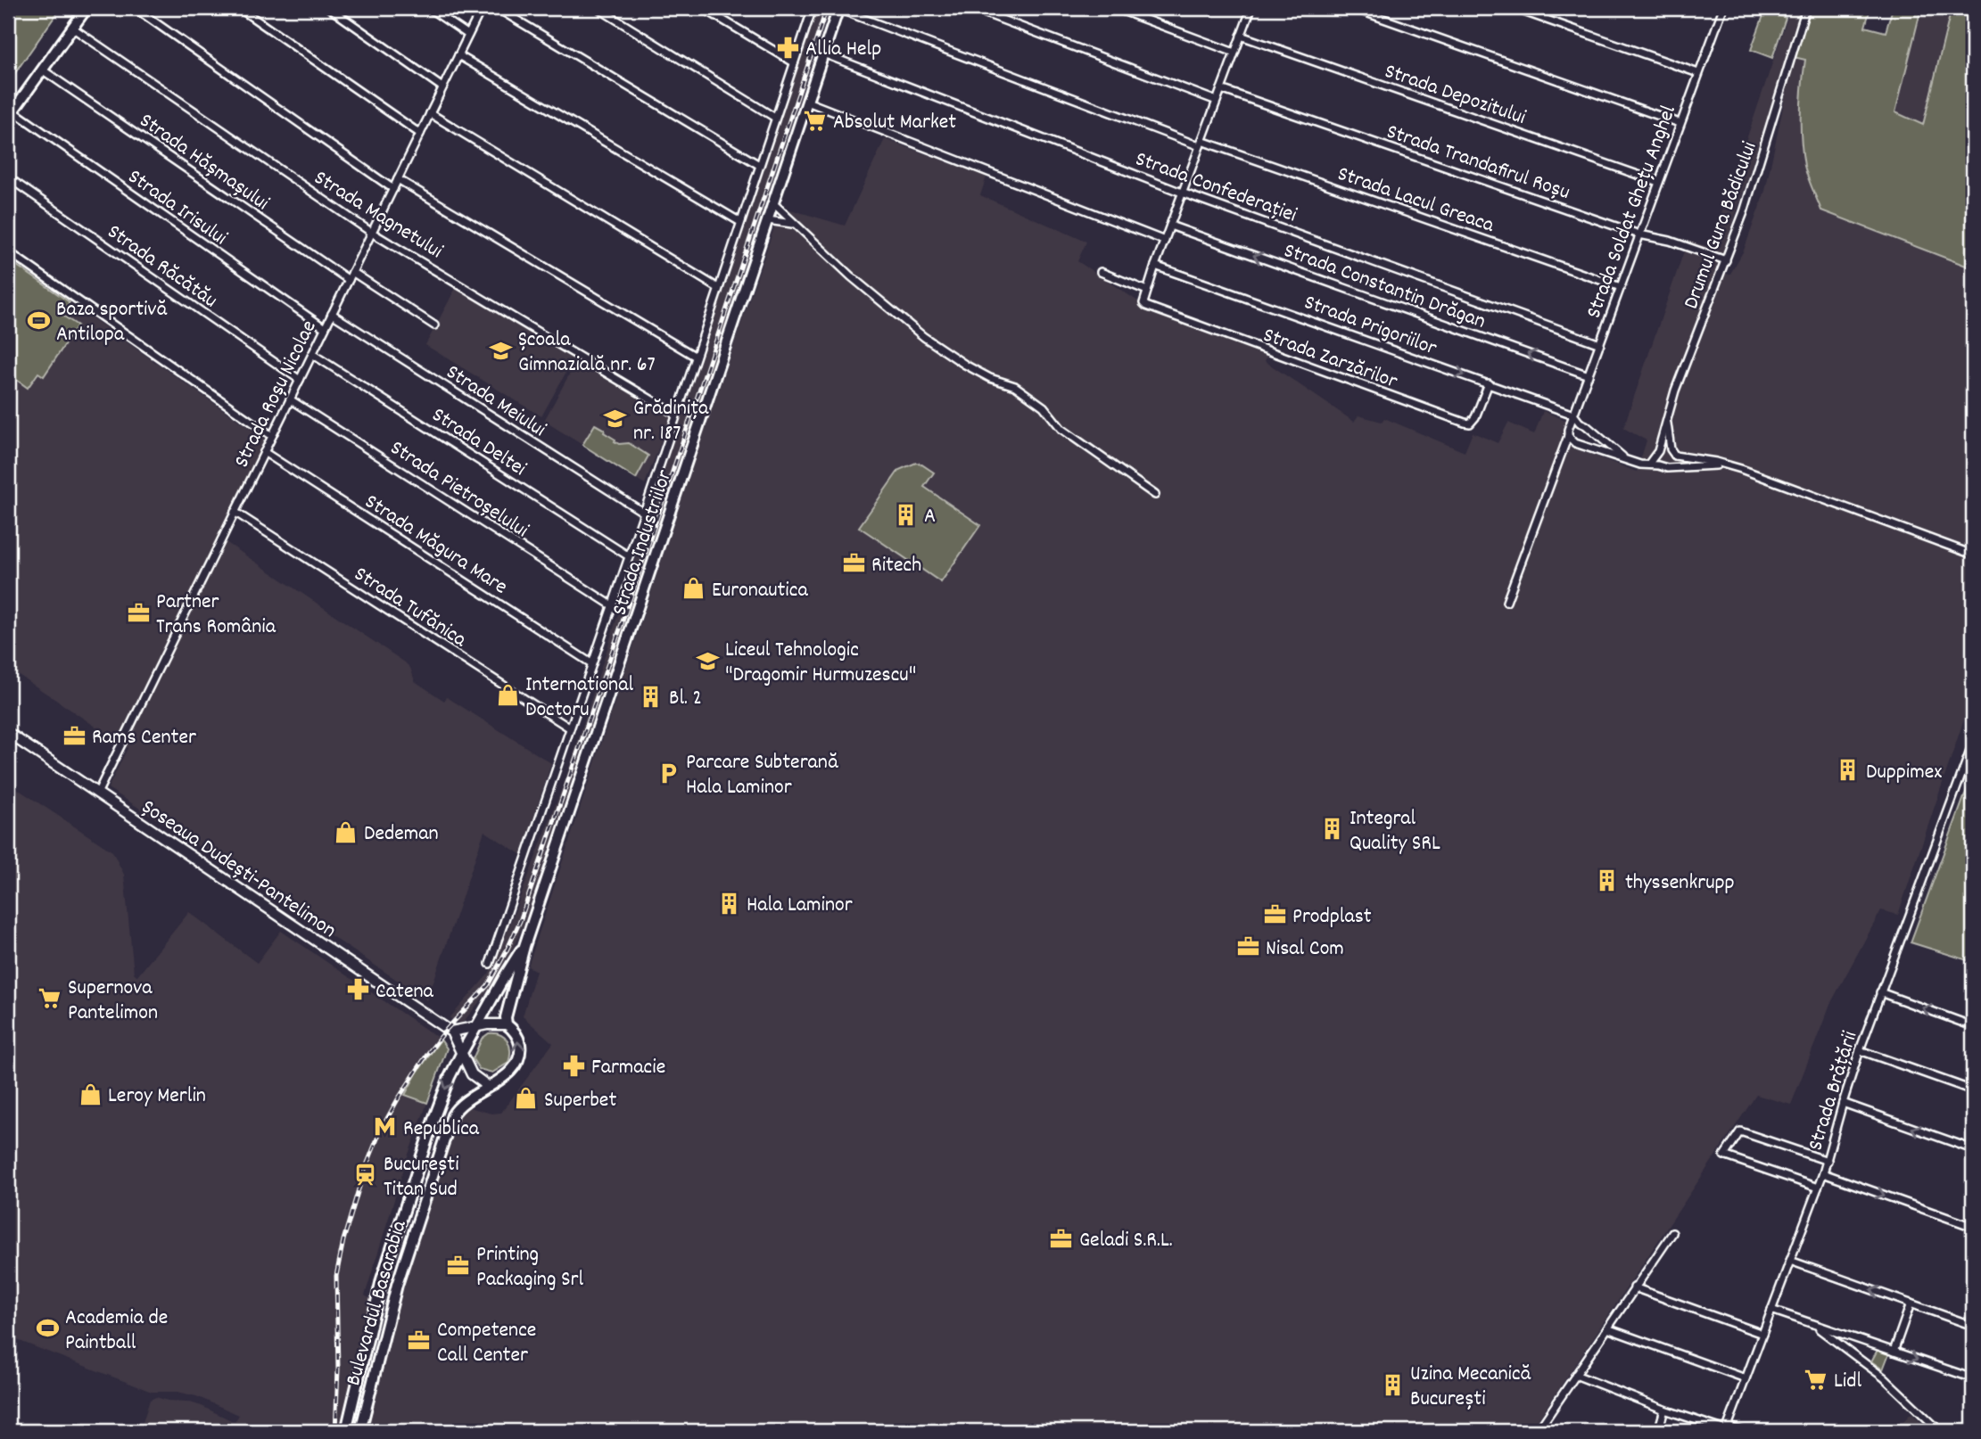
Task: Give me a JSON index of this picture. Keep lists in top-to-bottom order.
{
  "streets": {
    "main road": ["Strada Industriilor", "Bulevardul Basarabia"],
    "street": [
      "Strada Depozitului",
      "Strada Hășmașului",
      "Strada Trandafirul Roșu",
      "Strada Confederației",
      "Strada Lacul Greaca",
      "Strada Irisului",
      "Strada Soldat Ghețu Anghel",
      "Strada Magnetului",
      "Drumul Gura Bădicului",
      "Strada Răcătău",
      "Strada Constantin Drăgan",
      "Strada Prigoriilor",
      "Strada Zarzărilor",
      "Strada Roșu Nicolae",
      "Strada Meiului",
      "Strada Deltei",
      "Strada Pietroșelului",
      "Strada Măgura Mare",
      "Strada Tufănica",
      "Șoseaua Dudești-Pantelimon",
      "Strada Brățării"
    ]
  },
  "crossings": [
    ["Strada Depozitului", "Strada Soldat Ghețu Anghel"],
    ["Strada Hășmașului", "Strada Roșu Nicolae"],
    ["Strada Trandafirul Roșu", "Strada Soldat Ghețu Anghel"],
    ["Strada Trandafirul Roșu", "Drumul Gura Bădicului"],
    ["Strada Confederației", "Strada Soldat Ghețu Anghel"],
    ["Strada Confederației", "Strada Industriilor"],
    ["Strada Lacul Greaca", "Strada Soldat Ghețu Anghel"],
    ["Strada Lacul Greaca", "Strada Industriilor"],
    ["Strada Irisului", "Strada Roșu Nicolae"],
    ["Strada Soldat Ghețu Anghel", "Strada Constantin Drăgan"],
    ["Strada Soldat Ghețu Anghel", "Strada Prigoriilor"],
    ["Strada Magnetului", "Strada Roșu Nicolae"],
    ["Strada Răcătău", "Strada Roșu Nicolae"],
    ["Strada Prigoriilor", "Strada Zarzărilor"],
    ["Strada Roșu Nicolae", "Strada Meiului"],
    ["Strada Roșu Nicolae", "Strada Deltei"],
    ["Strada Roșu Nicolae", "Strada Pietroșelului"],
    ["Strada Roșu Nicolae", "Strada Măgura Mare"],
    ["Strada Roșu Nicolae", "Strada Tufănica"],
    ["Strada Roșu Nicolae", "Șoseaua Dudești-Pantelimon"],
    ["Strada Industriilor", "Bulevardul Basarabia"]
  ],
  "one_way": ["Strada Constantin Drăgan", "Strada Prigoriilor"],
  "places": {
    "pharmacy": ["Allia Help", "Catena", "Farmacie"],
    "supermarket": ["Absolut Market", "Supernova Pantelimon", "Lidl"],
    "sports": ["Baza sportivă Antilopa", "Academia de Paintball"],
    "school or university": ["Școala Gimnazială nr. 67", "Grădinița nr. 187", "Liceul Tehnologic \"Dragomir Hurmuzescu\""],
    "building": [
      "A",
      "Bl. 2",
      "Duppimex",
      "Integral Quality SRL",
      "thyssenkrupp",
      "Hala Laminor",
      "Uzina Mecanică București"
    ],
    "office": [
      "Ritech",
      "Partner Trans România",
      "Rams Center",
      "Prodplast",
      "Nisal Com",
      "Geladi S.R.L.",
      "Printing Packaging Srl",
      "Competence Call Center"
    ],
    "shop": [
      "Euronautica",
      "International Doctoru",
      "Dedeman",
      "Leroy Merlin",
      "Superbet"
    ],
    "parking": ["Parcare Subterană Hala Laminor"],
    "metro station": ["Republica"],
    "station": ["București Titan Sud"]
  }
}
